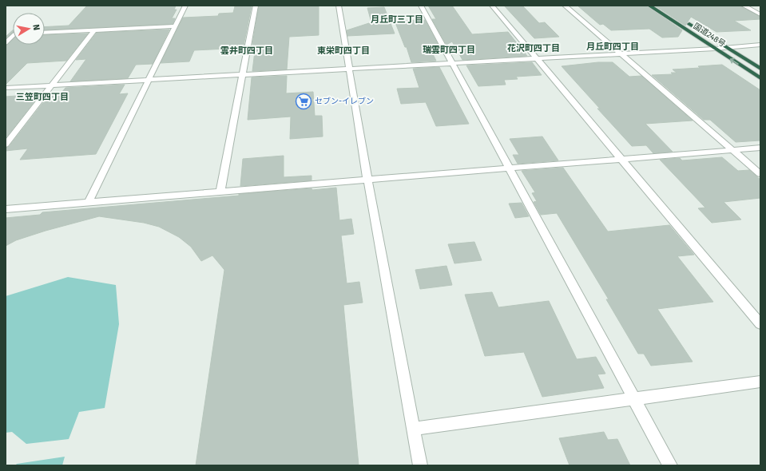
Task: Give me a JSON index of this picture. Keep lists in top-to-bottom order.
{
  "streets": {
    "highway": ["国道248号"]
  },
  "districts": [
    "月丘町三丁目",
    "月丘町四丁目",
    "花沢町四丁目",
    "瑞雲町四丁目",
    "雲井町四丁目",
    "東栄町四丁目",
    "三笠町四丁目"
  ],
  "places": {
    "supermarket": ["セブン-イレブン"]
  },
  "north": "right"
}
